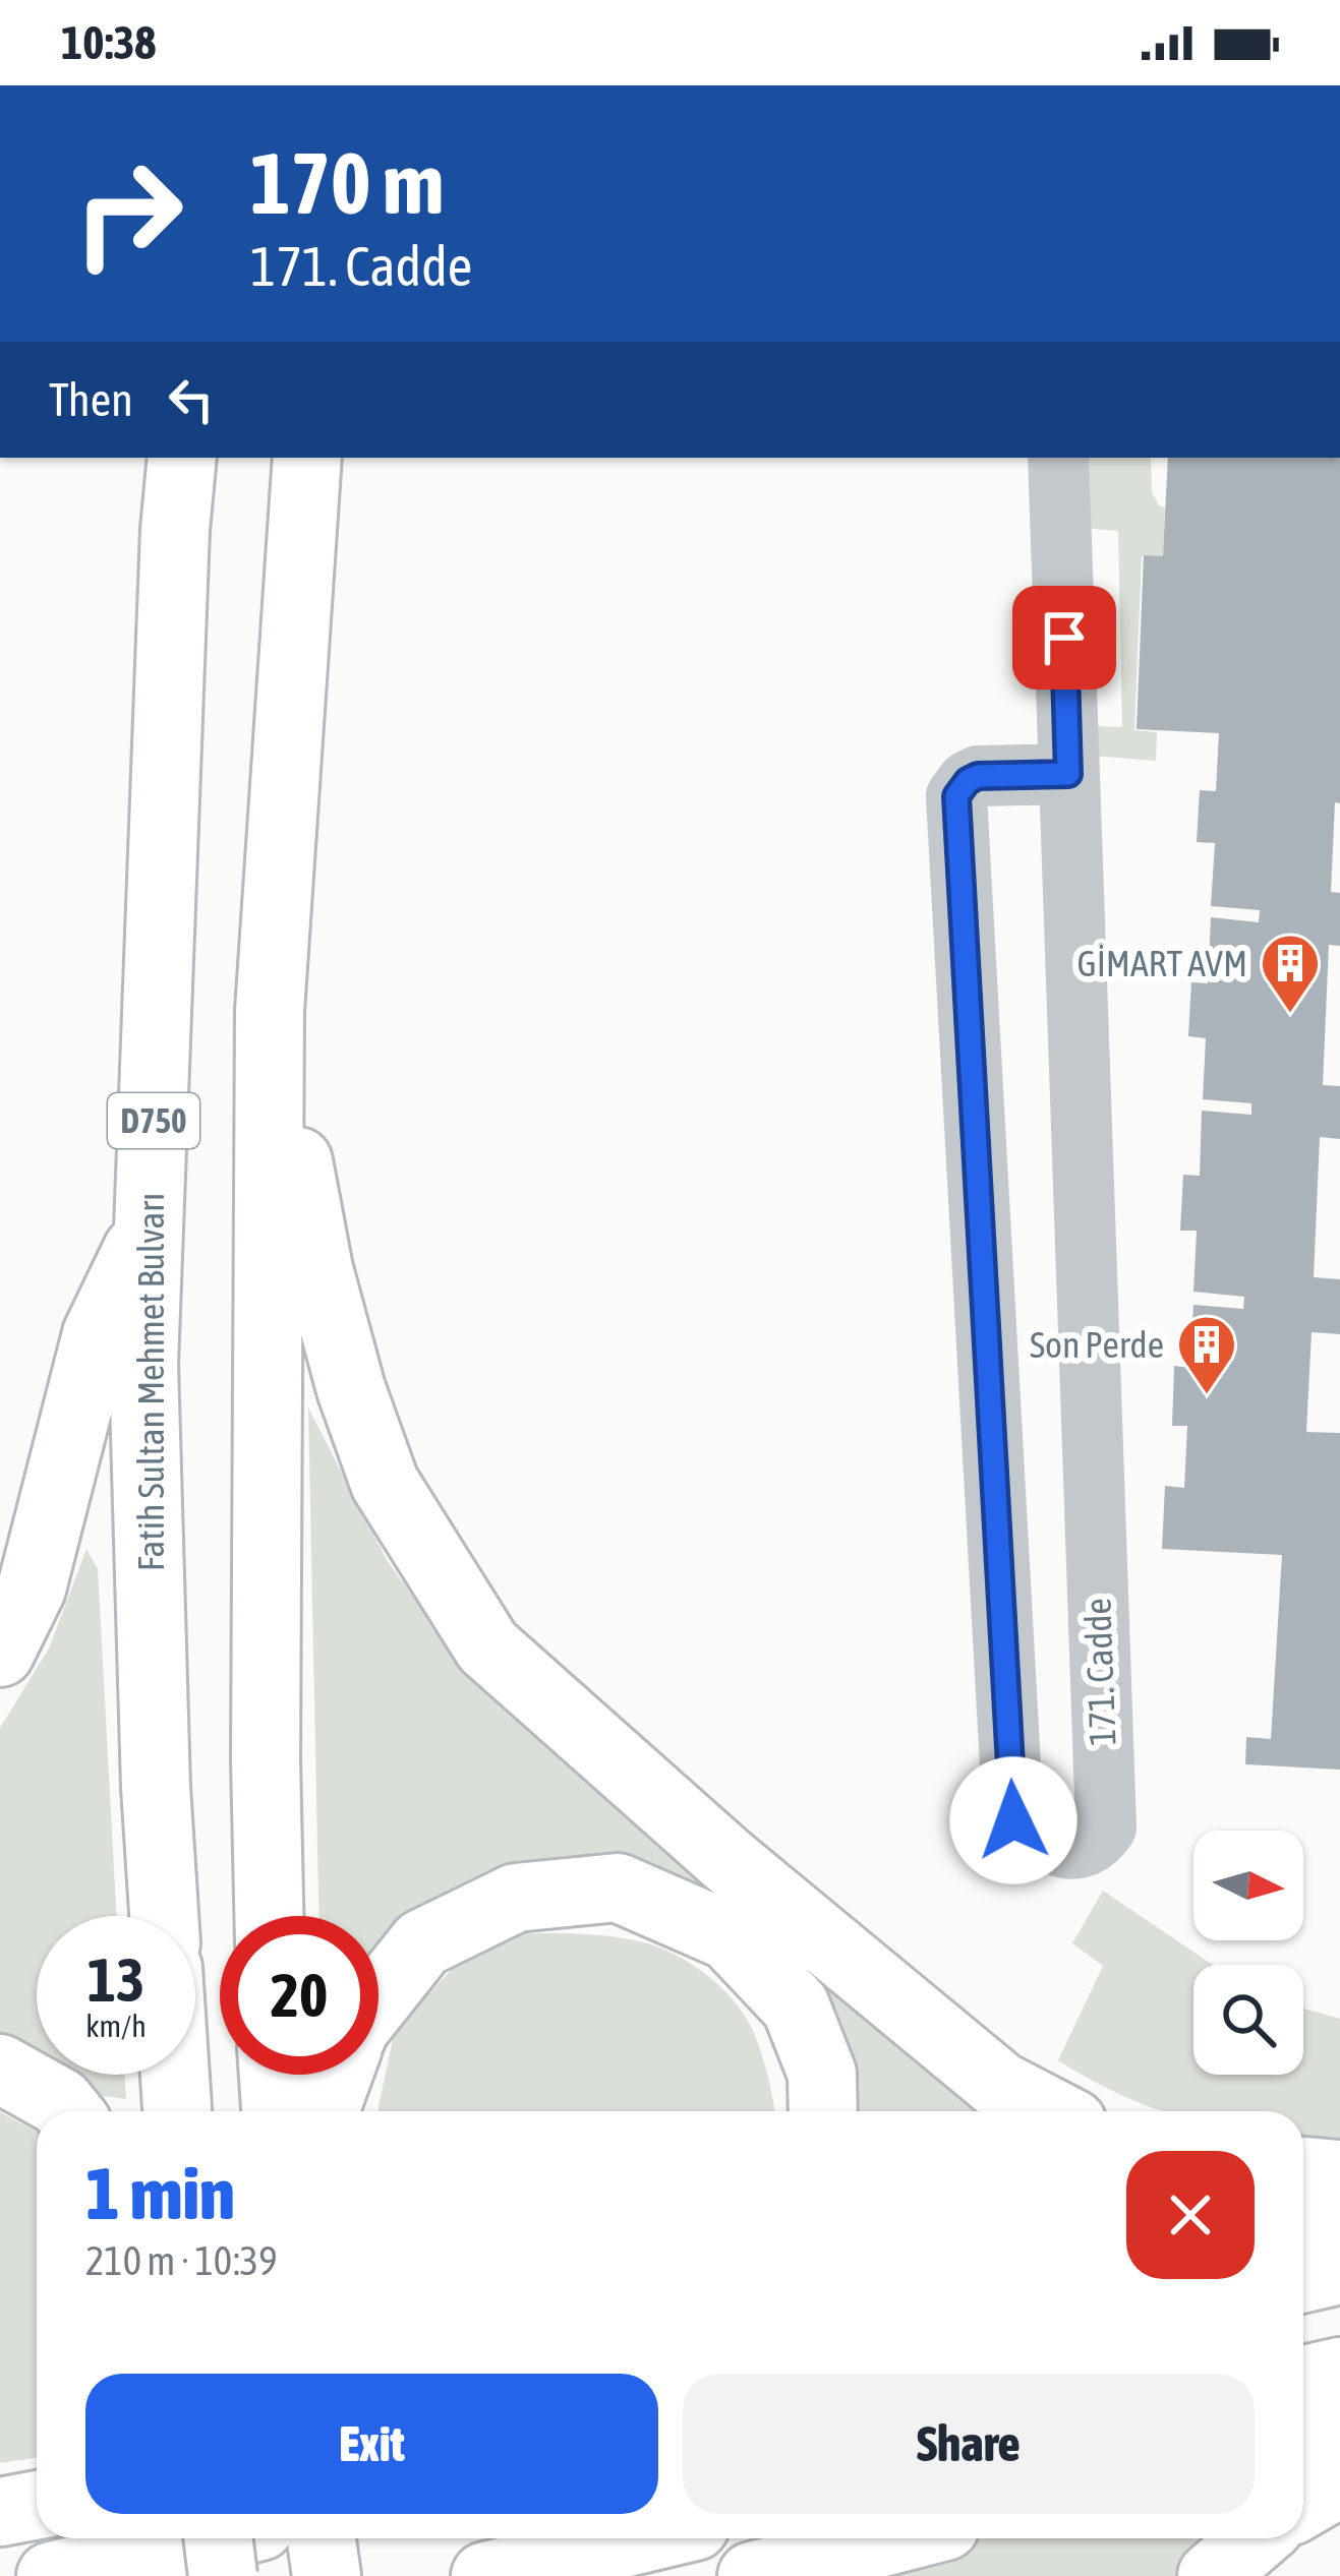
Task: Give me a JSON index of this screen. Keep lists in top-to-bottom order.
{
  "streets": {
    "main road": ["D750", "Fatih Sultan Mehmet Bulvarı"],
    "lane": ["171. Cadde"]
  },
  "places": {
    "building": ["GİMART AVM", "Son Perde"]
  },
  "north": "right",
  "page": {
    "status": "10:38",
    "turn": ["170 m", "171. Cadde"],
    "then": "Then",
    "speed": "13 km/h",
    "limit": "20",
    "heading": ["1 min", "210 m · 10:39"],
    "buttons": ["Exit", "Share"]
  }
}
